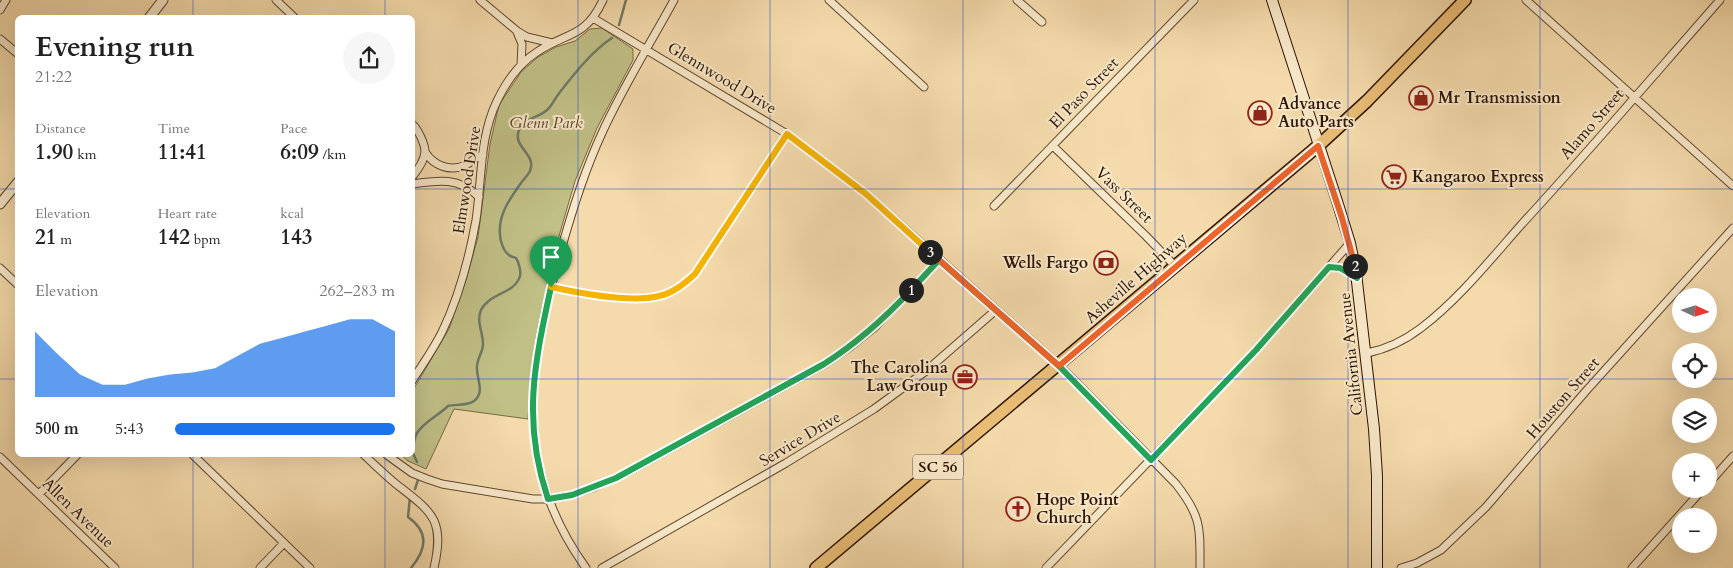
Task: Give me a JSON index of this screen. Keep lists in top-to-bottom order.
{
  "streets": {
    "main road": ["Asheville Highway", "California Avenue", "SC 56"],
    "street": [
      "Glennwood Drive",
      "El Paso Street",
      "Alamo Street",
      "Elmwood Drive",
      "Vass Street",
      "Houston Street",
      "Service Drive",
      "Allen Avenue"
    ]
  },
  "crossings": [
    ["Glennwood Drive", "Elmwood Drive"],
    ["Glennwood Drive", "Asheville Highway"],
    ["Glennwood Drive", "Service Drive"],
    ["El Paso Street", "Vass Street"],
    ["Alamo Street", "California Avenue"],
    ["Vass Street", "Asheville Highway"],
    ["Asheville Highway", "California Avenue"]
  ],
  "parks": ["Glenn Park"],
  "places": {
    "shop": ["Mr Transmission", "Advance Auto Parts"],
    "supermarket": ["Kangaroo Express"],
    "bank": ["Wells Fargo"],
    "office": ["The Carolina Law Group"],
    "church": ["Hope Point Church"]
  },
  "north": "right",
  "page": {
    "heading": ["Evening run", "21:22"],
    "stats": [
      ["Distance", "1.90 km"],
      ["Time", "11:41"],
      ["Pace", "6:09 /km"],
      ["Elevation", "21 m"],
      ["Heart rate", "142 bpm"],
      ["kcal", "143"]
    ],
    "pins": ["3", "2", "1"],
    "chart": ["Elevation", "262–283 m"],
    "map_buttons": ["+", "−"],
    "list": [
      {
        "name": "500 m",
        "note": "5:43"
      }
    ]
  }
}
